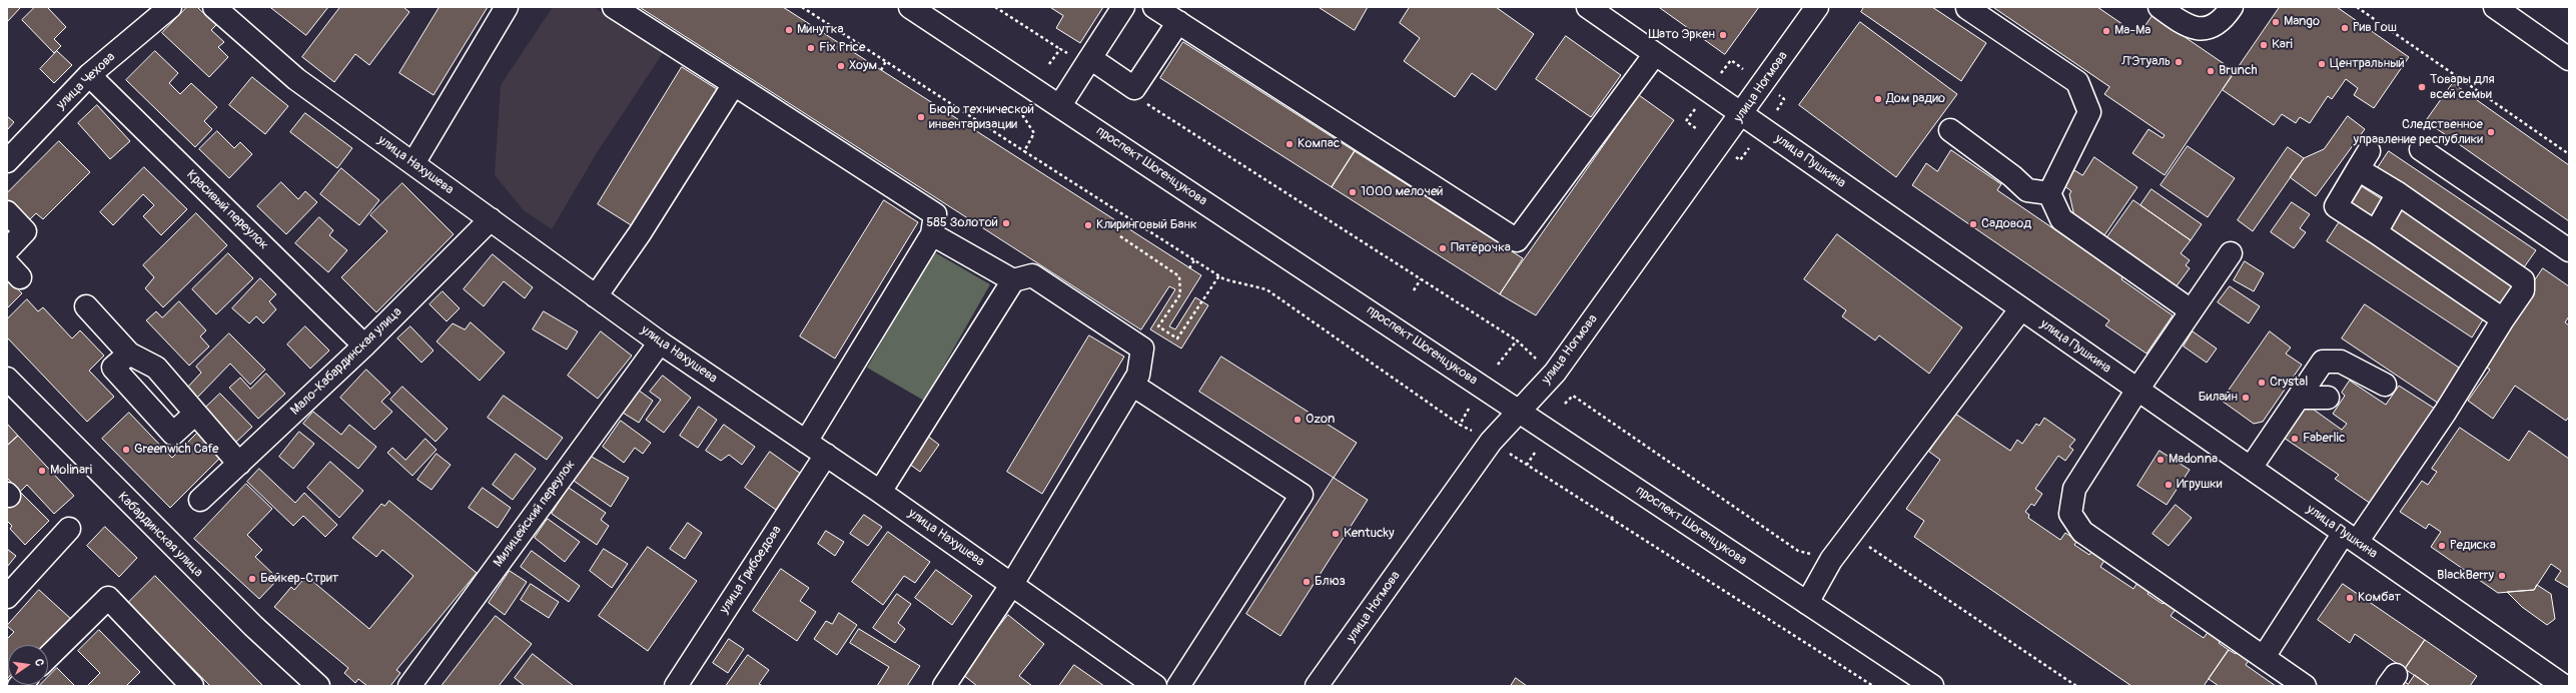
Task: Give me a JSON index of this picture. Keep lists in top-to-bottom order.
{
  "streets": {
    "street": [
      "улица Чехова",
      "улица Ногмова",
      "улица Пушкина",
      "улица Нахушева",
      "проспект Шогенцукова",
      "Красивый переулок",
      "Мало-Кабардинская улица",
      "Милицейский переулок",
      "Кабардинская улица",
      "улица Грибоедова"
    ]
  },
  "crossings": [
    ["улица Чехова", "Красивый переулок"],
    ["улица Ногмова", "улица Пушкина"],
    ["улица Ногмова", "проспект Шогенцукова"],
    ["улица Нахушева", "Мало-Кабардинская улица"],
    ["улица Нахушева", "Милицейский переулок"],
    ["улица Нахушева", "улица Грибоедова"],
    ["Красивый переулок", "Мало-Кабардинская улица"]
  ],
  "places": [
    "Mango",
    "Рив Гош",
    "Минутка",
    "Ма-Ма",
    "Шато Эркен",
    "Kari",
    "Fix Price",
    "Л'Этуаль",
    "Центральный",
    "Хоум",
    "Brunch",
    "Товары для всей семьи",
    "Дом радио",
    "Бюро технической инвентаризации",
    "Следственное управление республики",
    "Компас",
    "1000 мелочей",
    "585 Золотой",
    "Садовод",
    "Клиринговый Банк",
    "Пятёрочка",
    "Crystal",
    "Билайн",
    "Ozon",
    "Faberlic",
    "Greenwich Cafe",
    "Madonna",
    "Molinari",
    "Игрушки",
    "Kentucky",
    "Редиска",
    "BlackBerry",
    "Бейкер-Стрит",
    "Блюз",
    "Комбат"
  ],
  "north": "right"
}
